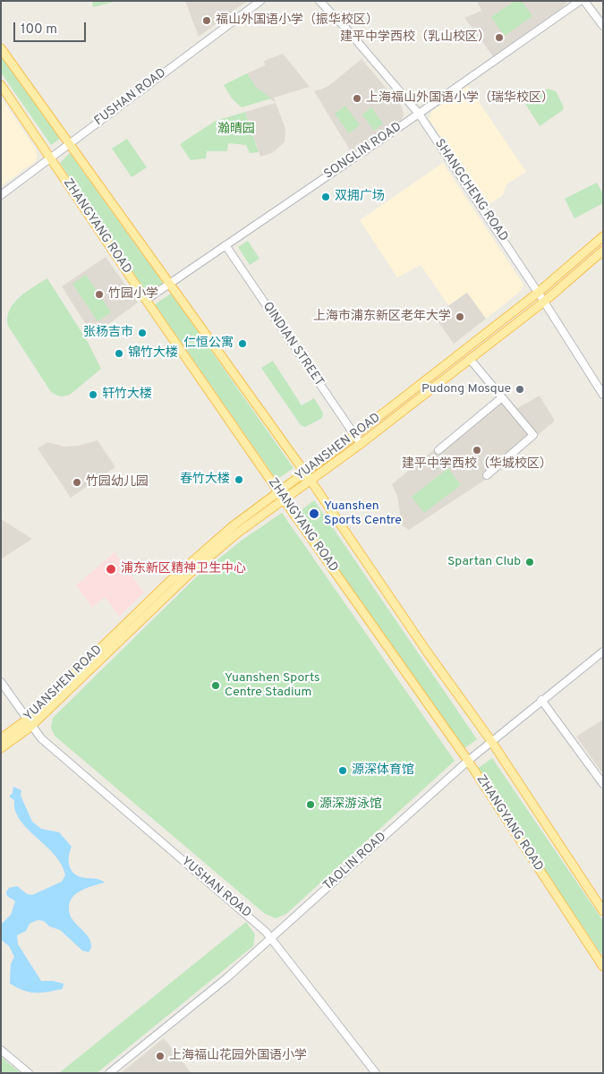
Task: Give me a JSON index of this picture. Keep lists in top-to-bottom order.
{
  "streets": {
    "main road": ["ZHANGYANG ROAD", "YUANSHEN ROAD"],
    "street": [
      "FUSHAN ROAD",
      "SONGLIN ROAD",
      "SHANGCHENG ROAD",
      "QINDIAN STREET",
      "TAOLIN ROAD",
      "YUSHAN ROAD"
    ]
  },
  "crossings": [
    ["FUSHAN ROAD", "ZHANGYANG ROAD"],
    ["SONGLIN ROAD", "SHANGCHENG ROAD"],
    ["SONGLIN ROAD", "ZHANGYANG ROAD"],
    ["SONGLIN ROAD", "QINDIAN STREET"],
    ["SHANGCHENG ROAD", "YUANSHEN ROAD"],
    ["ZHANGYANG ROAD", "YUANSHEN ROAD"],
    ["ZHANGYANG ROAD", "TAOLIN ROAD"],
    ["QINDIAN STREET", "YUANSHEN ROAD"],
    ["YUANSHEN ROAD", "YUSHAN ROAD"],
    ["TAOLIN ROAD", "YUSHAN ROAD"]
  ],
  "parks": ["瀚晴园"],
  "places": [
    "福山外国语小学（振华校区）",
    "建平中学西校（乳山校区）",
    "上海福山外国语小学（瑞华校区）",
    "双拥广场",
    "竹园小学",
    "上海市浦东新区老年大学",
    "张杨吉市",
    "仁恒公寓",
    "锦竹大楼",
    "Pudong Mosque",
    "轩竹大楼",
    "建平中学西校（华城校区）",
    "春竹大楼",
    "竹园幼儿园",
    "Yuanshen Sports Centre",
    "Spartan Club",
    "浦东新区精神卫生中心",
    "Yuanshen Sports Centre Stadium",
    "源深体育馆",
    "源深游泳馆",
    "上海福山花园外国语小学"
  ],
  "scale_bar": "100 m"
}
